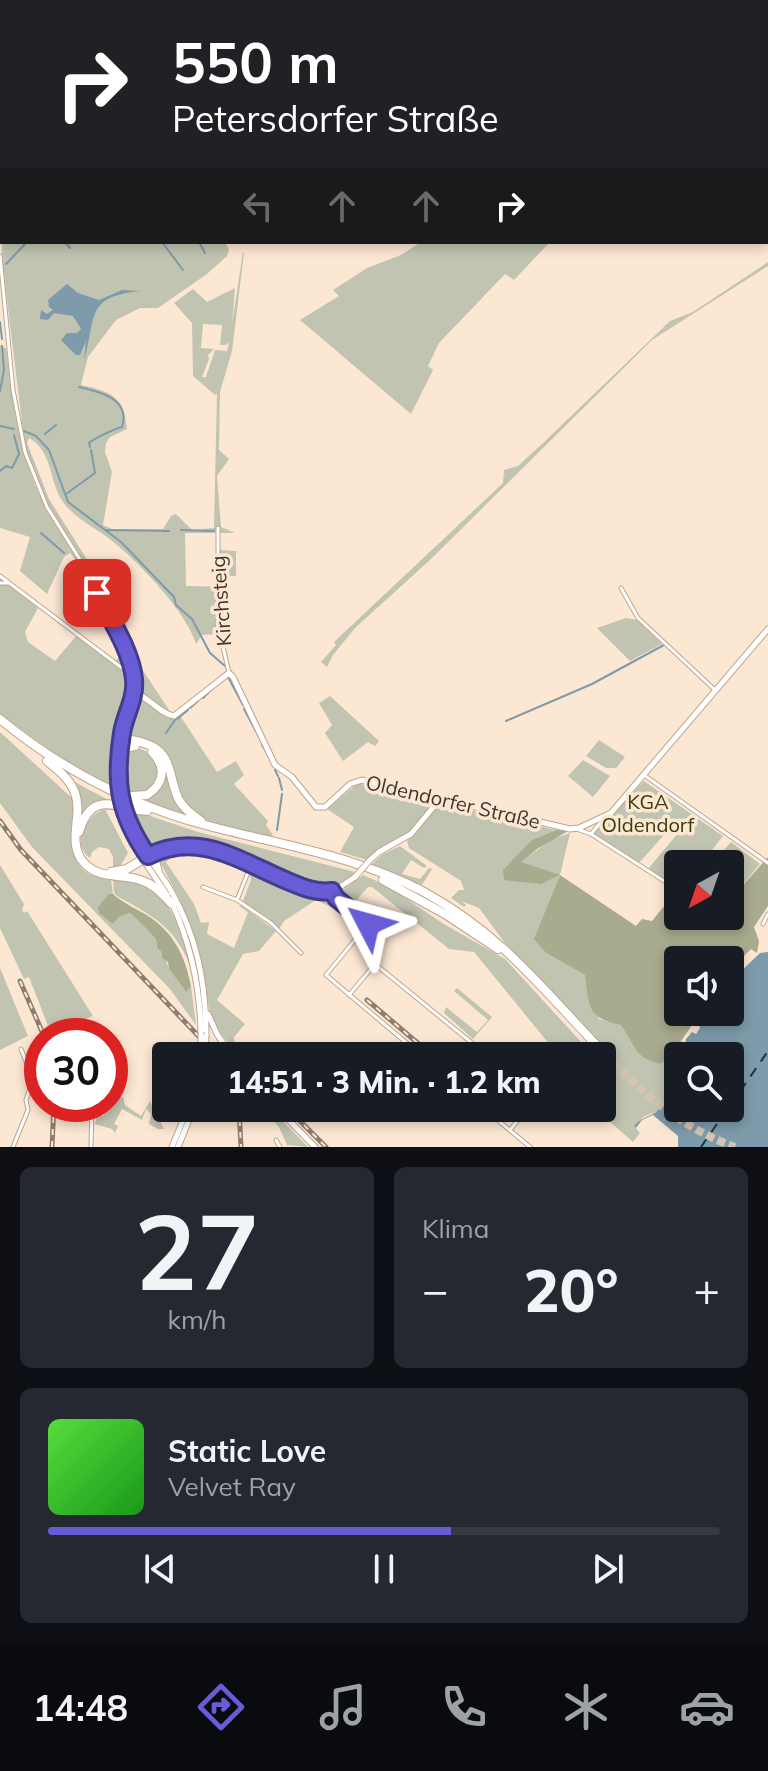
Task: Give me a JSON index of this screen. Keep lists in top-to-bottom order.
{
  "streets": {
    "street": ["Kirchsteig", "Oldendorfer Straße"]
  },
  "crossings": [
    ["Kirchsteig", "Oldendorfer Straße"]
  ],
  "parks": ["KGA Oldendorf"],
  "north": "bottom left",
  "page": {
    "turn": ["550 m", "Petersdorfer Straße"],
    "limit": "30",
    "trip": "14:51 · 3 Min. · 1.2 km",
    "tile": [
      ["27", "km/h"],
      "Klima"
    ],
    "heat": ["−", "20°", "+"],
    "song": ["Static Love", "Velvet Ray"],
    "tabs": "14:48"
  }
}
